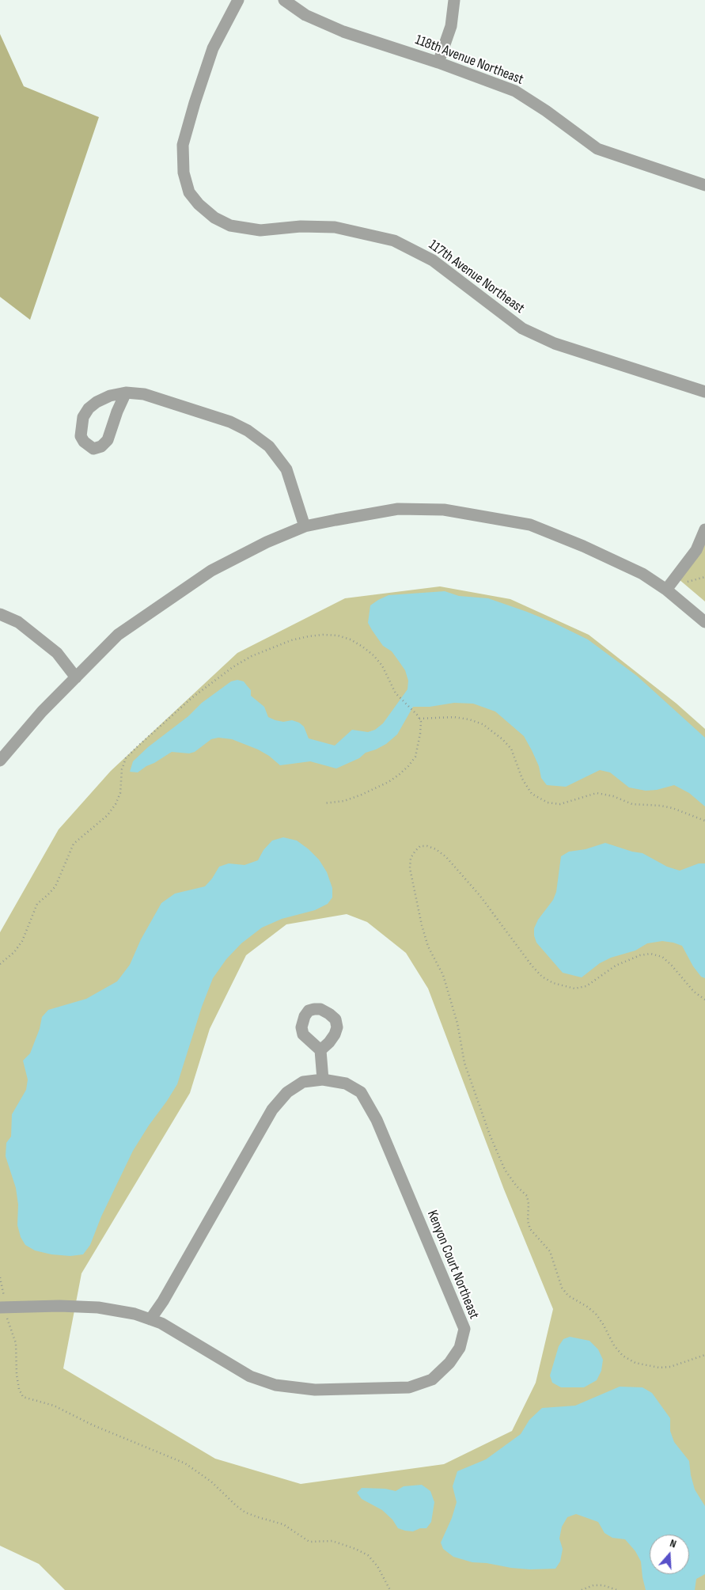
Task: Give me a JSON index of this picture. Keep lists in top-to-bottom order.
{
  "streets": {
    "street": ["118th Avenue Northeast", "117th Avenue Northeast", "Kenyon Court Northeast"]
  },
  "north": "top"
}
